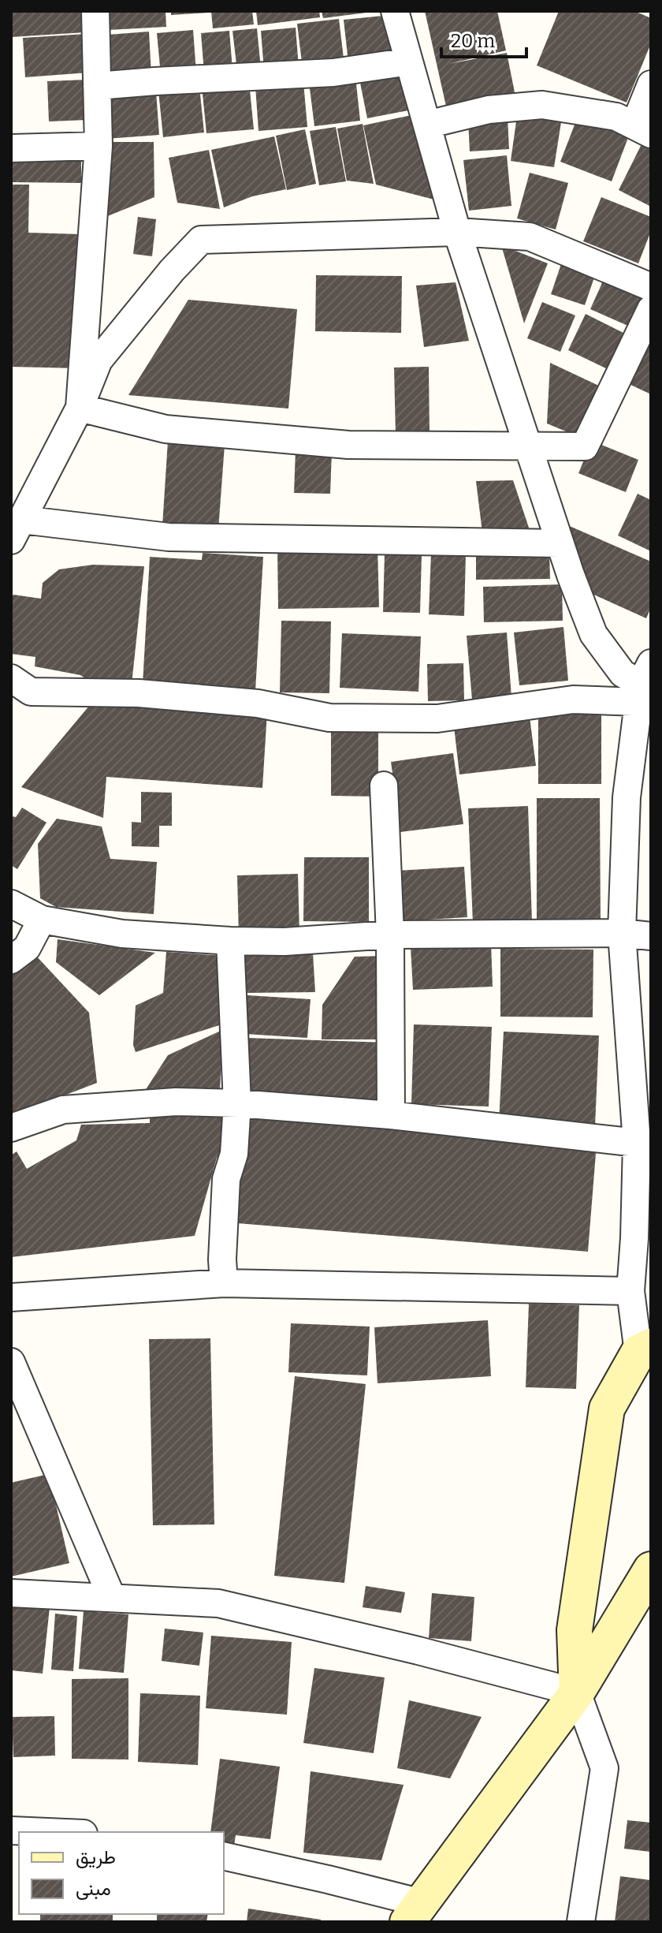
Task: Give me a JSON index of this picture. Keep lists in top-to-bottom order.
{
  "legend": ["طريق", "مبنى"],
  "scale_bar": "20 m"
}
